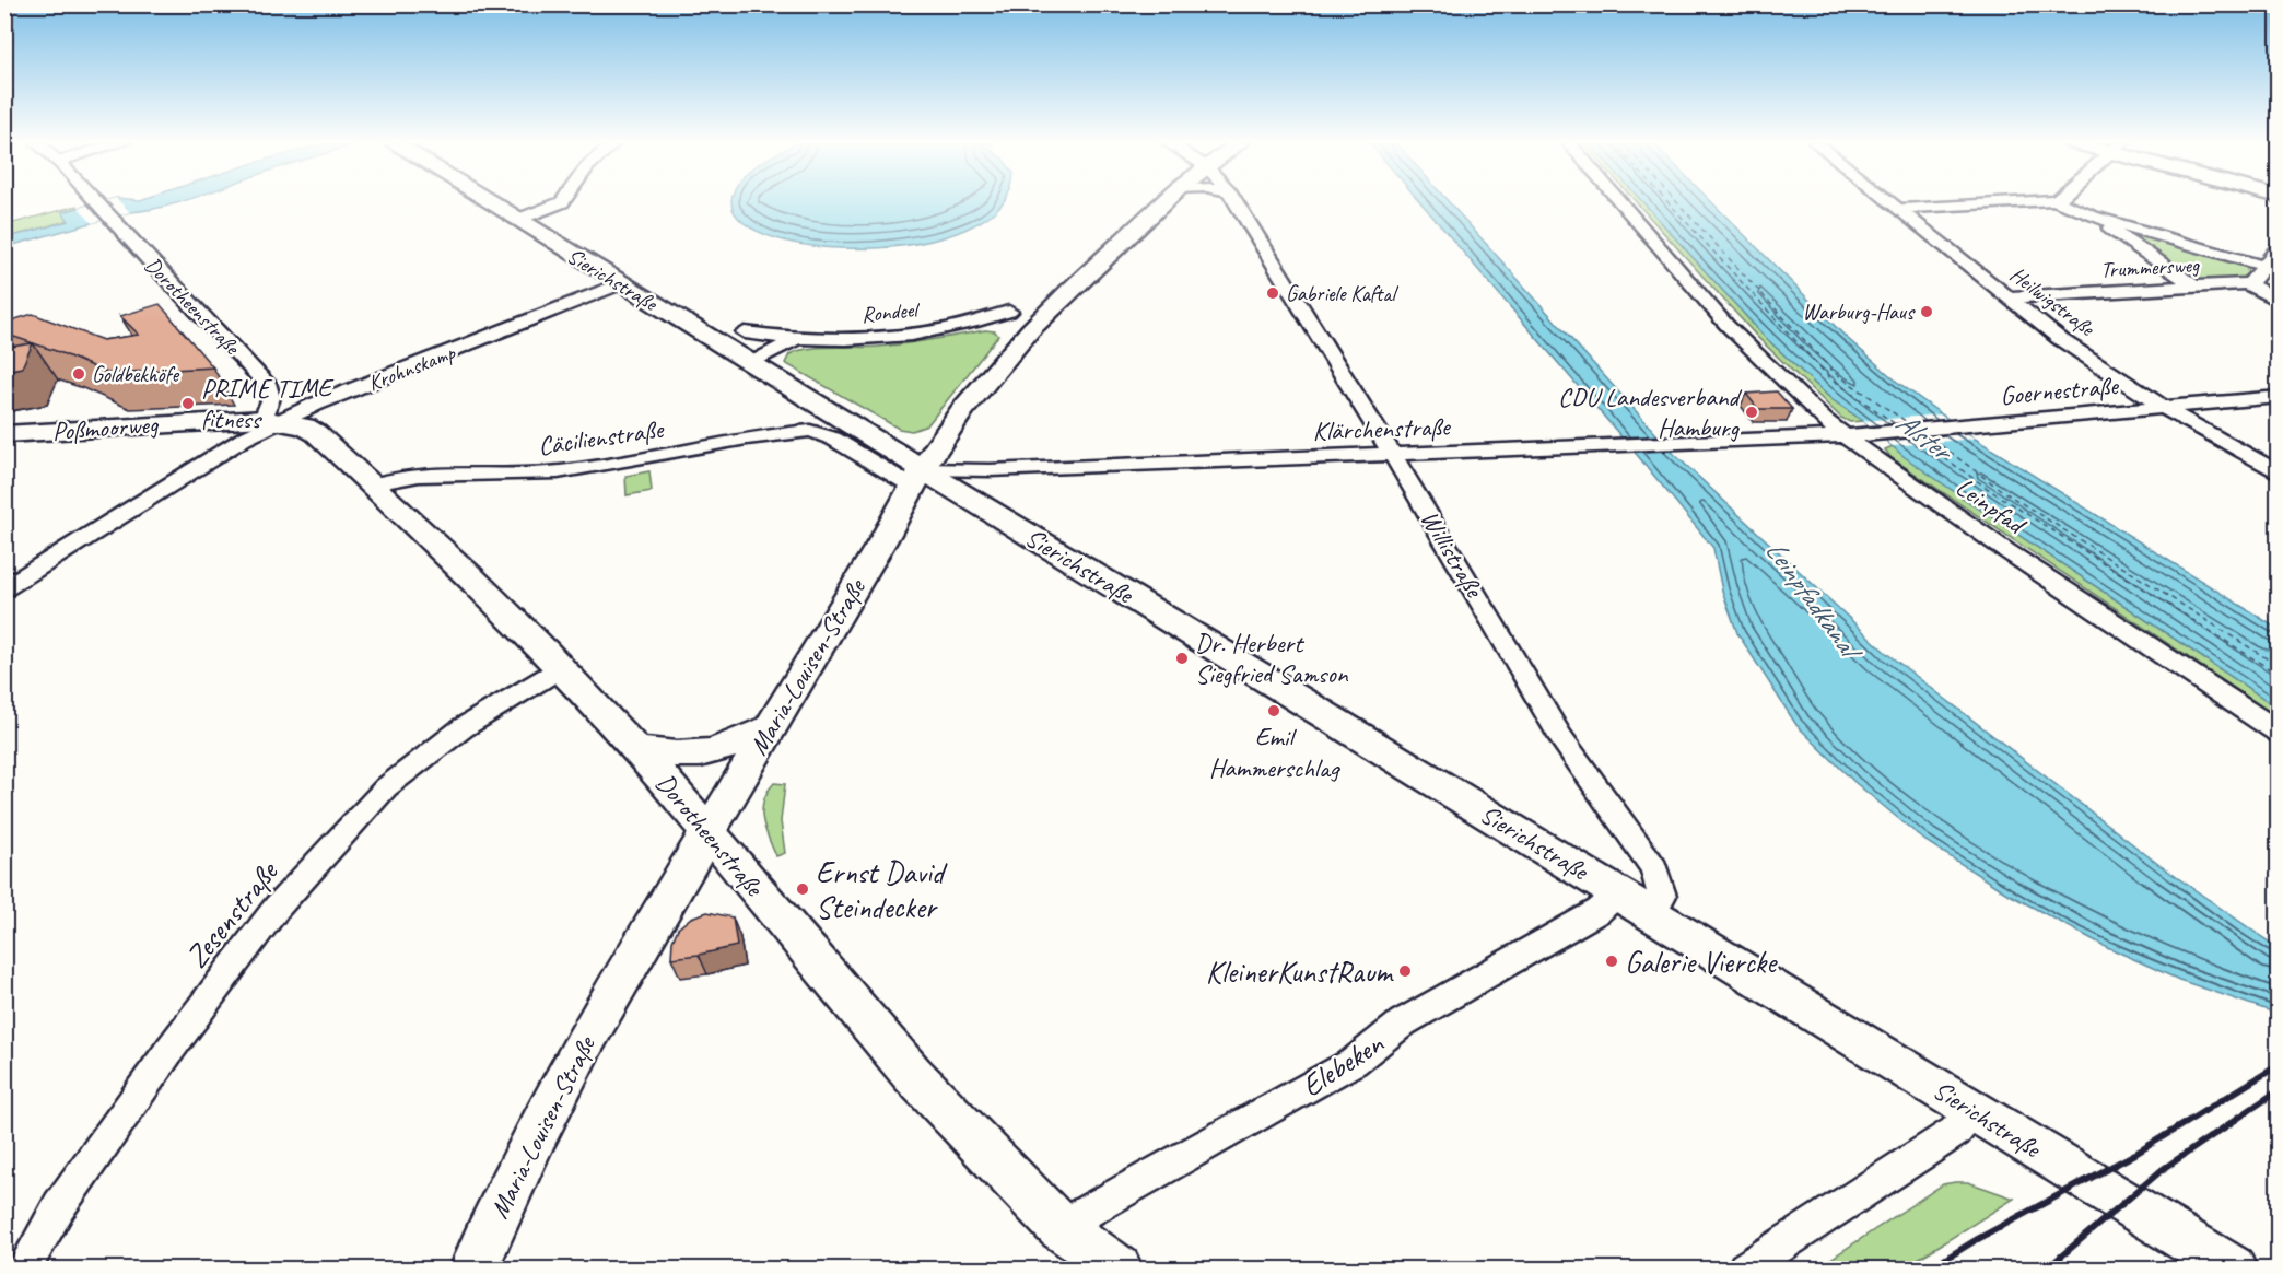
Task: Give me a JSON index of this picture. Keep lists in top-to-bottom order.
{
  "streets": {
    "main road": [
      "Sierichstraße",
      "Dorotheenstraße",
      "Poßmoorweg",
      "Maria-Louisen-Straße"
    ],
    "street": [
      "Trummersweg",
      "Heilwigstraße",
      "Rondeel",
      "Krohnskamp",
      "Goernestraße",
      "Klärchenstraße",
      "Cäcilienstraße",
      "Leinpfad",
      "Willistraße",
      "Zesenstraße",
      "Elebeken"
    ]
  },
  "crossings": [
    ["Trummersweg", "Heilwigstraße"],
    ["Sierichstraße", "Rondeel"],
    ["Sierichstraße", "Krohnskamp"],
    ["Sierichstraße", "Klärchenstraße"],
    ["Sierichstraße", "Cäcilienstraße"],
    ["Sierichstraße", "Willistraße"],
    ["Sierichstraße", "Maria-Louisen-Straße"],
    ["Sierichstraße", "Elebeken"],
    ["Heilwigstraße", "Goernestraße"],
    ["Dorotheenstraße", "Krohnskamp"],
    ["Dorotheenstraße", "Poßmoorweg"],
    ["Dorotheenstraße", "Cäcilienstraße"],
    ["Dorotheenstraße", "Maria-Louisen-Straße"],
    ["Dorotheenstraße", "Zesenstraße"],
    ["Dorotheenstraße", "Elebeken"],
    ["Rondeel", "Maria-Louisen-Straße"],
    ["Krohnskamp", "Poßmoorweg"],
    ["Goernestraße", "Klärchenstraße"],
    ["Goernestraße", "Leinpfad"],
    ["Klärchenstraße", "Leinpfad"],
    ["Klärchenstraße", "Willistraße"],
    ["Klärchenstraße", "Maria-Louisen-Straße"]
  ],
  "water": ["Alster", "Leinpfadkanal"],
  "places": [
    "Gabriele Kaftal",
    "Warburg-Haus",
    "Goldbekhöfe",
    "PRIME TIME fitness",
    "CDU Landesverband Hamburg",
    "Dr. Herbert Siegfried Samson",
    "Emil Hammerschlag",
    "Ernst David Steindecker",
    "Galerie Viercke",
    "KleinerKunstRaum"
  ]
}
